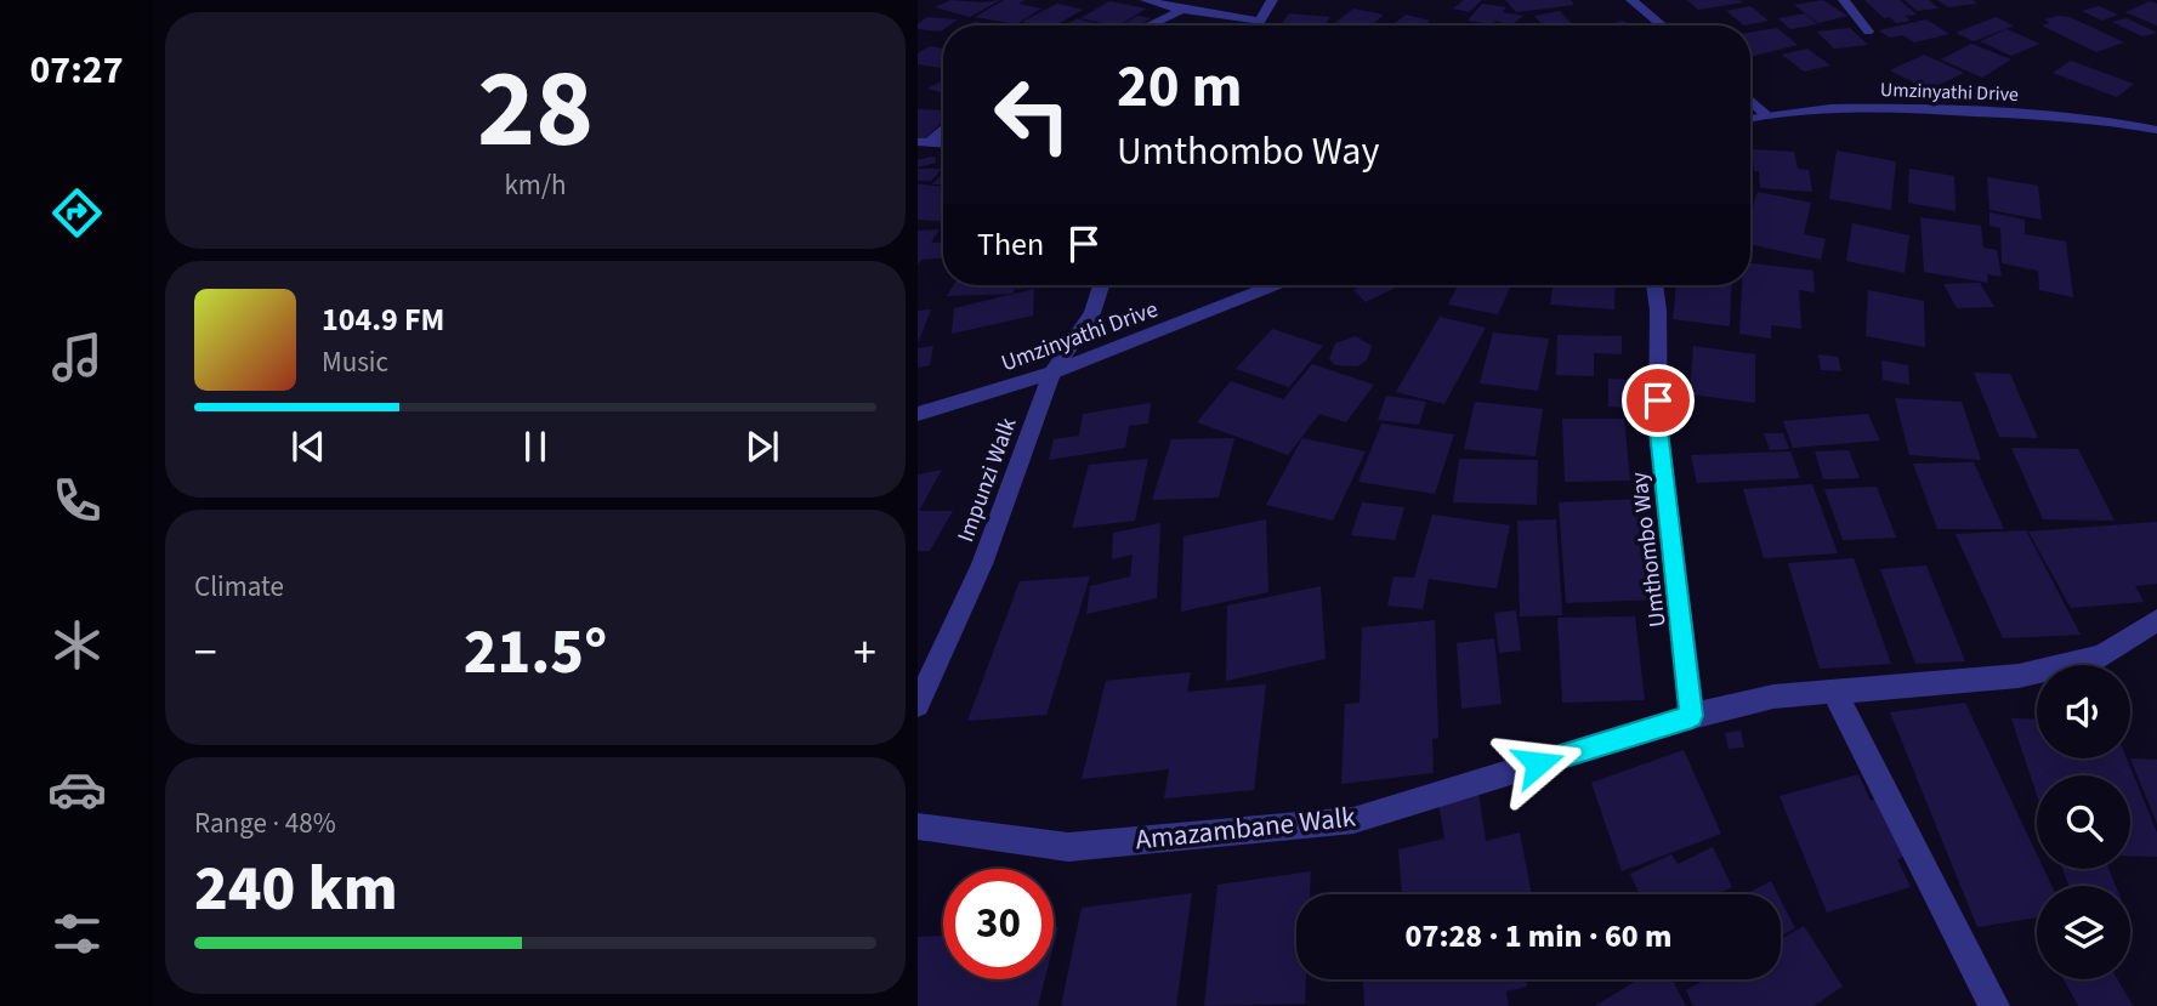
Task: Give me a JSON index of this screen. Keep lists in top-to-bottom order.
{
  "streets": {
    "street": [
      "Umzinyathi Drive",
      "Impunzi Walk",
      "Umthombo Way",
      "Amazambane Walk"
    ]
  },
  "crossings": [
    ["Umzinyathi Drive", "Impunzi Walk"],
    ["Umthombo Way", "Amazambane Walk"]
  ],
  "page": {
    "tabs": "07:27",
    "tile": [
      ["28", "km/h"],
      "Climate",
      ["Range · 48%", "240 km"]
    ],
    "turn": ["20 m", "Umthombo Way"],
    "then": "Then",
    "song": ["104.9 FM", "Music"],
    "heat": ["−", "21.5°", "+"],
    "limit": "30",
    "trip": "07:28 · 1 min · 60 m"
  }
}
